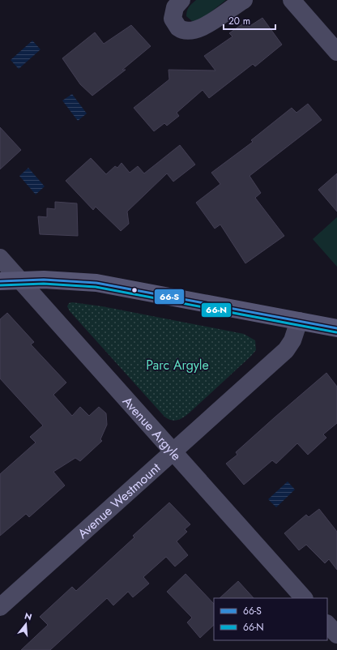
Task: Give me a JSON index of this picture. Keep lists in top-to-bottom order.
{
  "streets": {
    "street": ["Avenue Argyle", "Avenue Westmount"]
  },
  "crossings": [
    ["Avenue Argyle", "Avenue Westmount"]
  ],
  "parks": ["Parc Argyle"],
  "lines": ["transit line 66-S", "transit line 66-N"],
  "legend": ["66-S", "66-N"],
  "scale_bar": "20 m",
  "north": "top"
}
